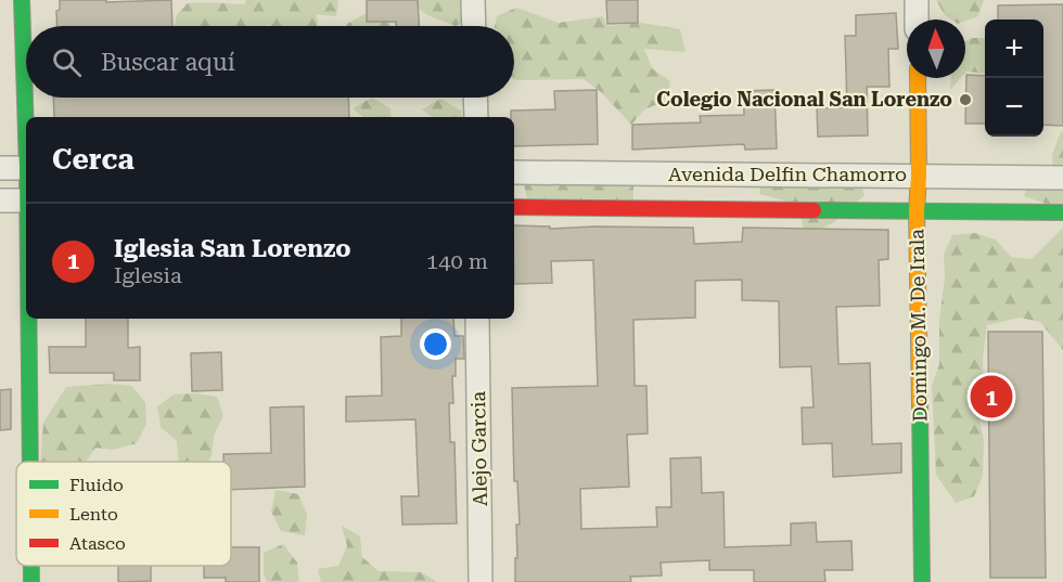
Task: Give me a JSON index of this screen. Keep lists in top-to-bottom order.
{
  "streets": {
    "street": ["Avenida Delfin Chamorro", "Domingo M. De Irala", "Alejo Garcia"]
  },
  "crossings": [
    ["Avenida Delfin Chamorro", "Domingo M. De Irala"]
  ],
  "places": ["Colegio Nacional San Lorenzo"],
  "legend": ["Fluido", "Lento", "Atasco"],
  "north": "top",
  "page": {
    "map_buttons": ["+", "−"],
    "search": "Buscar aquí",
    "heading": "Cerca",
    "list": [
      {
        "mark": "1",
        "name": "Iglesia San Lorenzo",
        "note": "Iglesia",
        "value": "140 m"
      }
    ],
    "pins": "1"
  }
}
